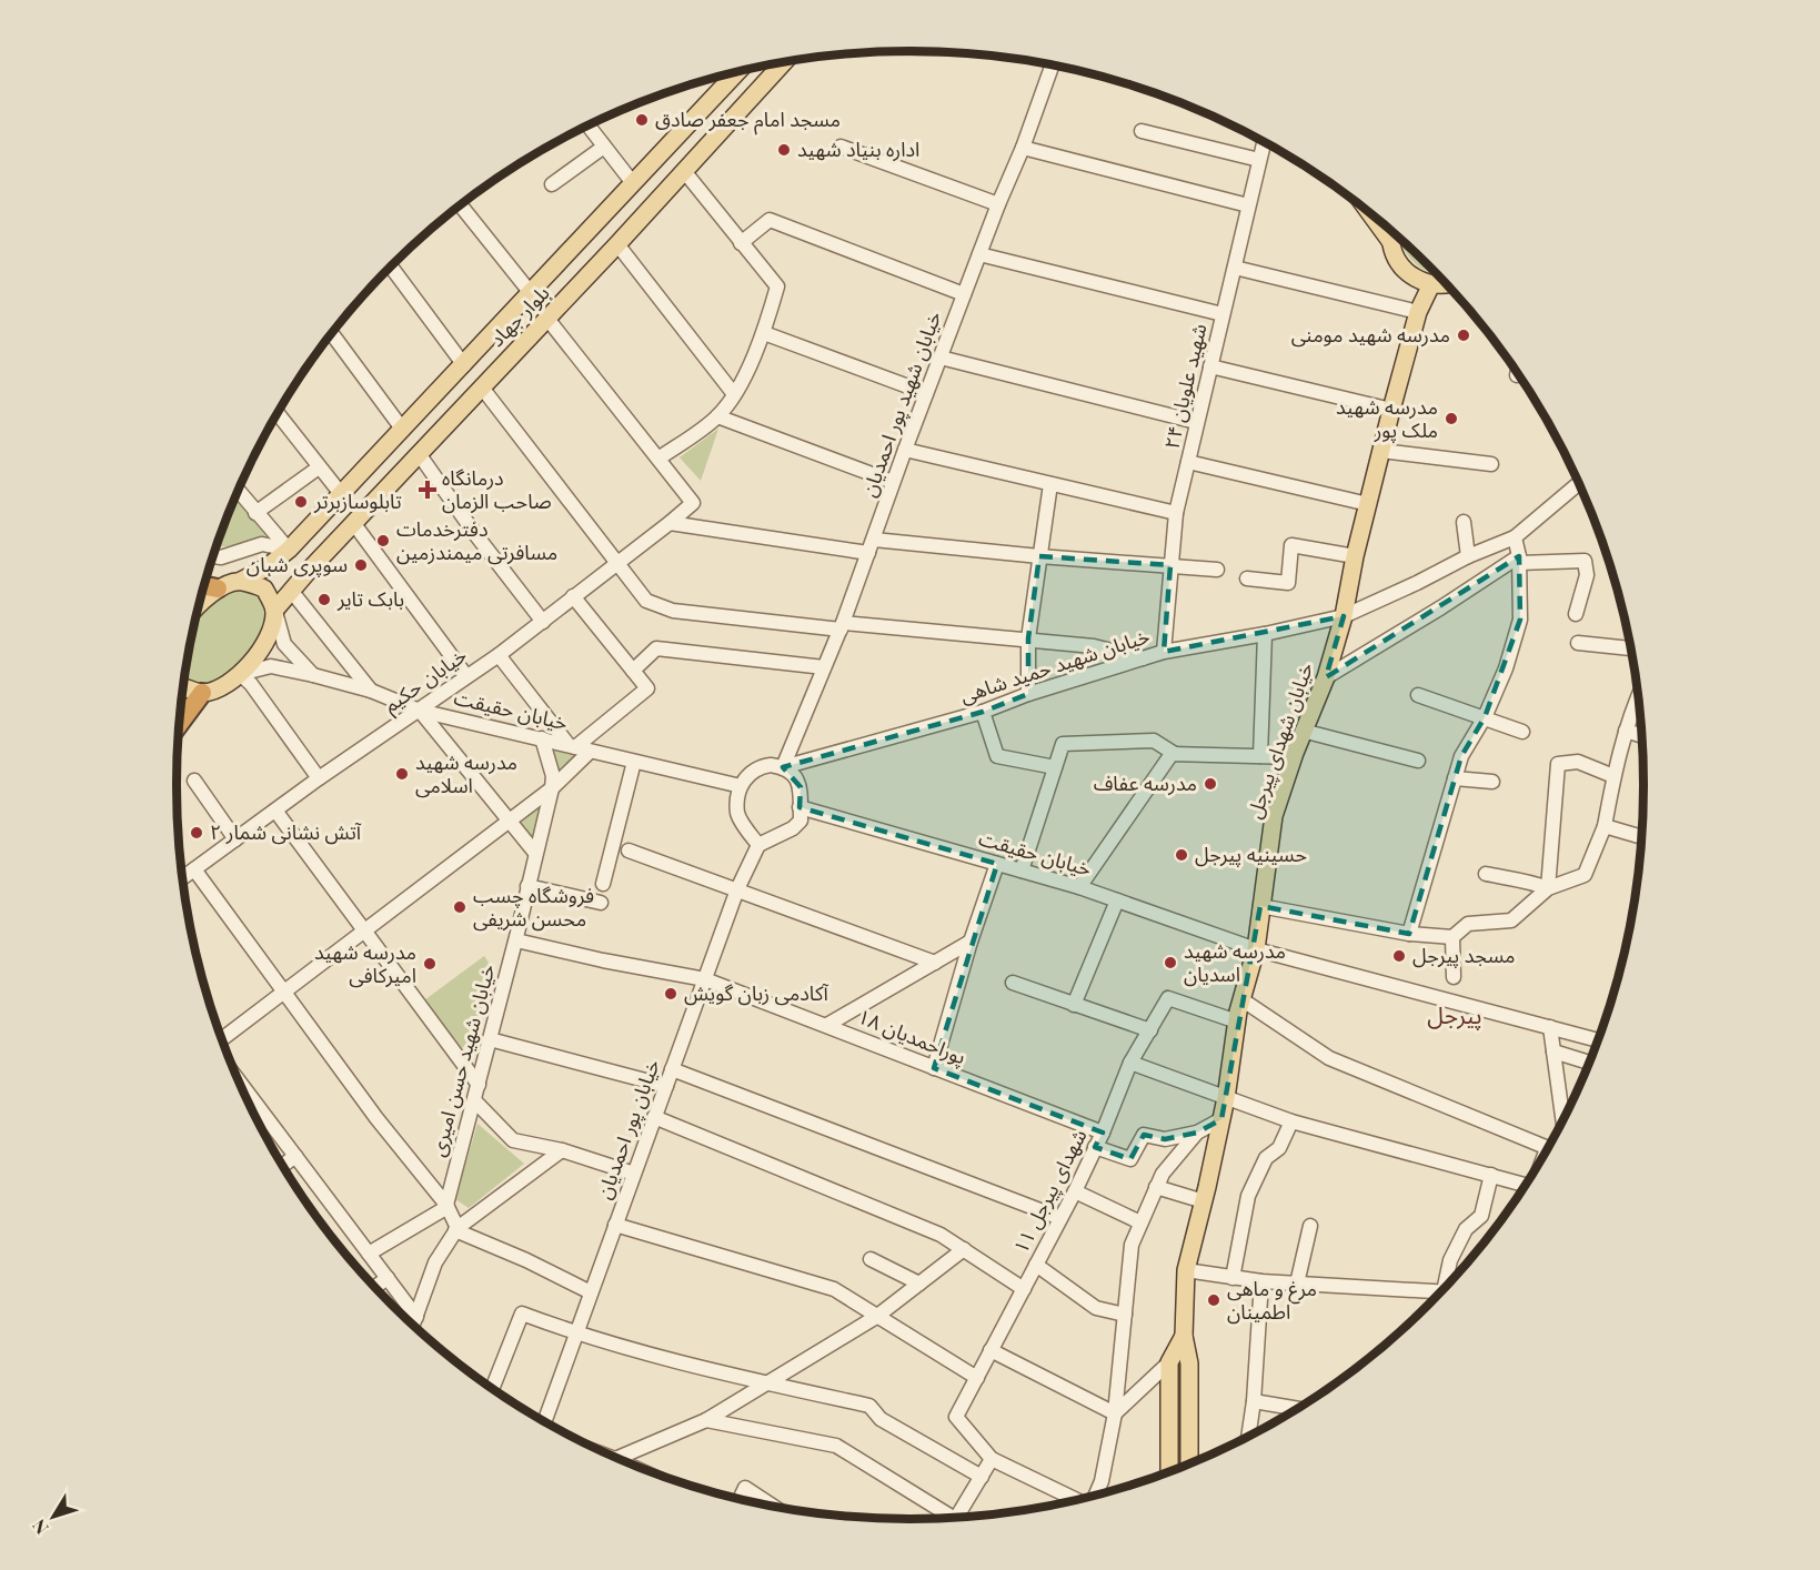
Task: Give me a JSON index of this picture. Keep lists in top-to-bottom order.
{
  "streets": {
    "main road": ["بلوار جهاد", "خیابان شهدای پیرجل"],
    "street": [
      "شهید علویان ۲۴",
      "خیابان شهید پور احمدیان",
      "خیابان شهید حمید شاهی",
      "خیابان حکیم",
      "خیابان حقیقت",
      "پوراحمدیان ۱۸",
      "خیابان شهید حسن امیری",
      "خیابان پور احمدیان",
      "شهدای پیرجل ۱۱"
    ]
  },
  "crossings": [
    ["شهید علویان ۲۴", "خیابان شهید حمید شاهی"],
    ["خیابان شهید پور احمدیان", "خیابان شهید حمید شاهی"],
    ["خیابان شهید پور احمدیان", "خیابان حقیقت"],
    ["خیابان شهید پور احمدیان", "خیابان پور احمدیان"],
    ["خیابان شهید حمید شاهی", "خیابان حقیقت"],
    ["خیابان شهید حمید شاهی", "خیابان شهدای پیرجل"],
    ["خیابان شهید حمید شاهی", "خیابان پور احمدیان"],
    ["خیابان حکیم", "خیابان حقیقت"],
    ["خیابان حقیقت", "خیابان شهدای پیرجل"],
    ["خیابان حقیقت", "خیابان پور احمدیان"],
    ["خیابان شهدای پیرجل", "شهدای پیرجل ۱۱"],
    ["پوراحمدیان ۱۸", "خیابان شهید حسن امیری"],
    ["پوراحمدیان ۱۸", "خیابان پور احمدیان"],
    ["پوراحمدیان ۱۸", "شهدای پیرجل ۱۱"]
  ],
  "districts": ["پیرجل"],
  "places": {
    "other": [
      "مسجد امام جعفر صادق",
      "اداره بنیاد شهید",
      "مدرسه شهید مومنی",
      "مدرسه شهید ملک پور",
      "تابلوسازبرتر",
      "دفترخدمات مسافرتی میمندزمین",
      "سوپری شبان",
      "بابک تایر",
      "مدرسه شهید اسلامی",
      "مدرسه عفاف",
      "آتش نشانی شمار ۲",
      "حسینیه پیرجل",
      "فروشگاه چسب محسن شریفی",
      "مسجد پیرجل",
      "مدرسه شهید اسدیان",
      "مدرسه شهید امیرکافی",
      "آکادمی زبان گویش",
      "مرغ و ماهی اطمینان"
    ],
    "health": ["درمانگاه صاحب الزمان"]
  },
  "north": "bottom left"
}
